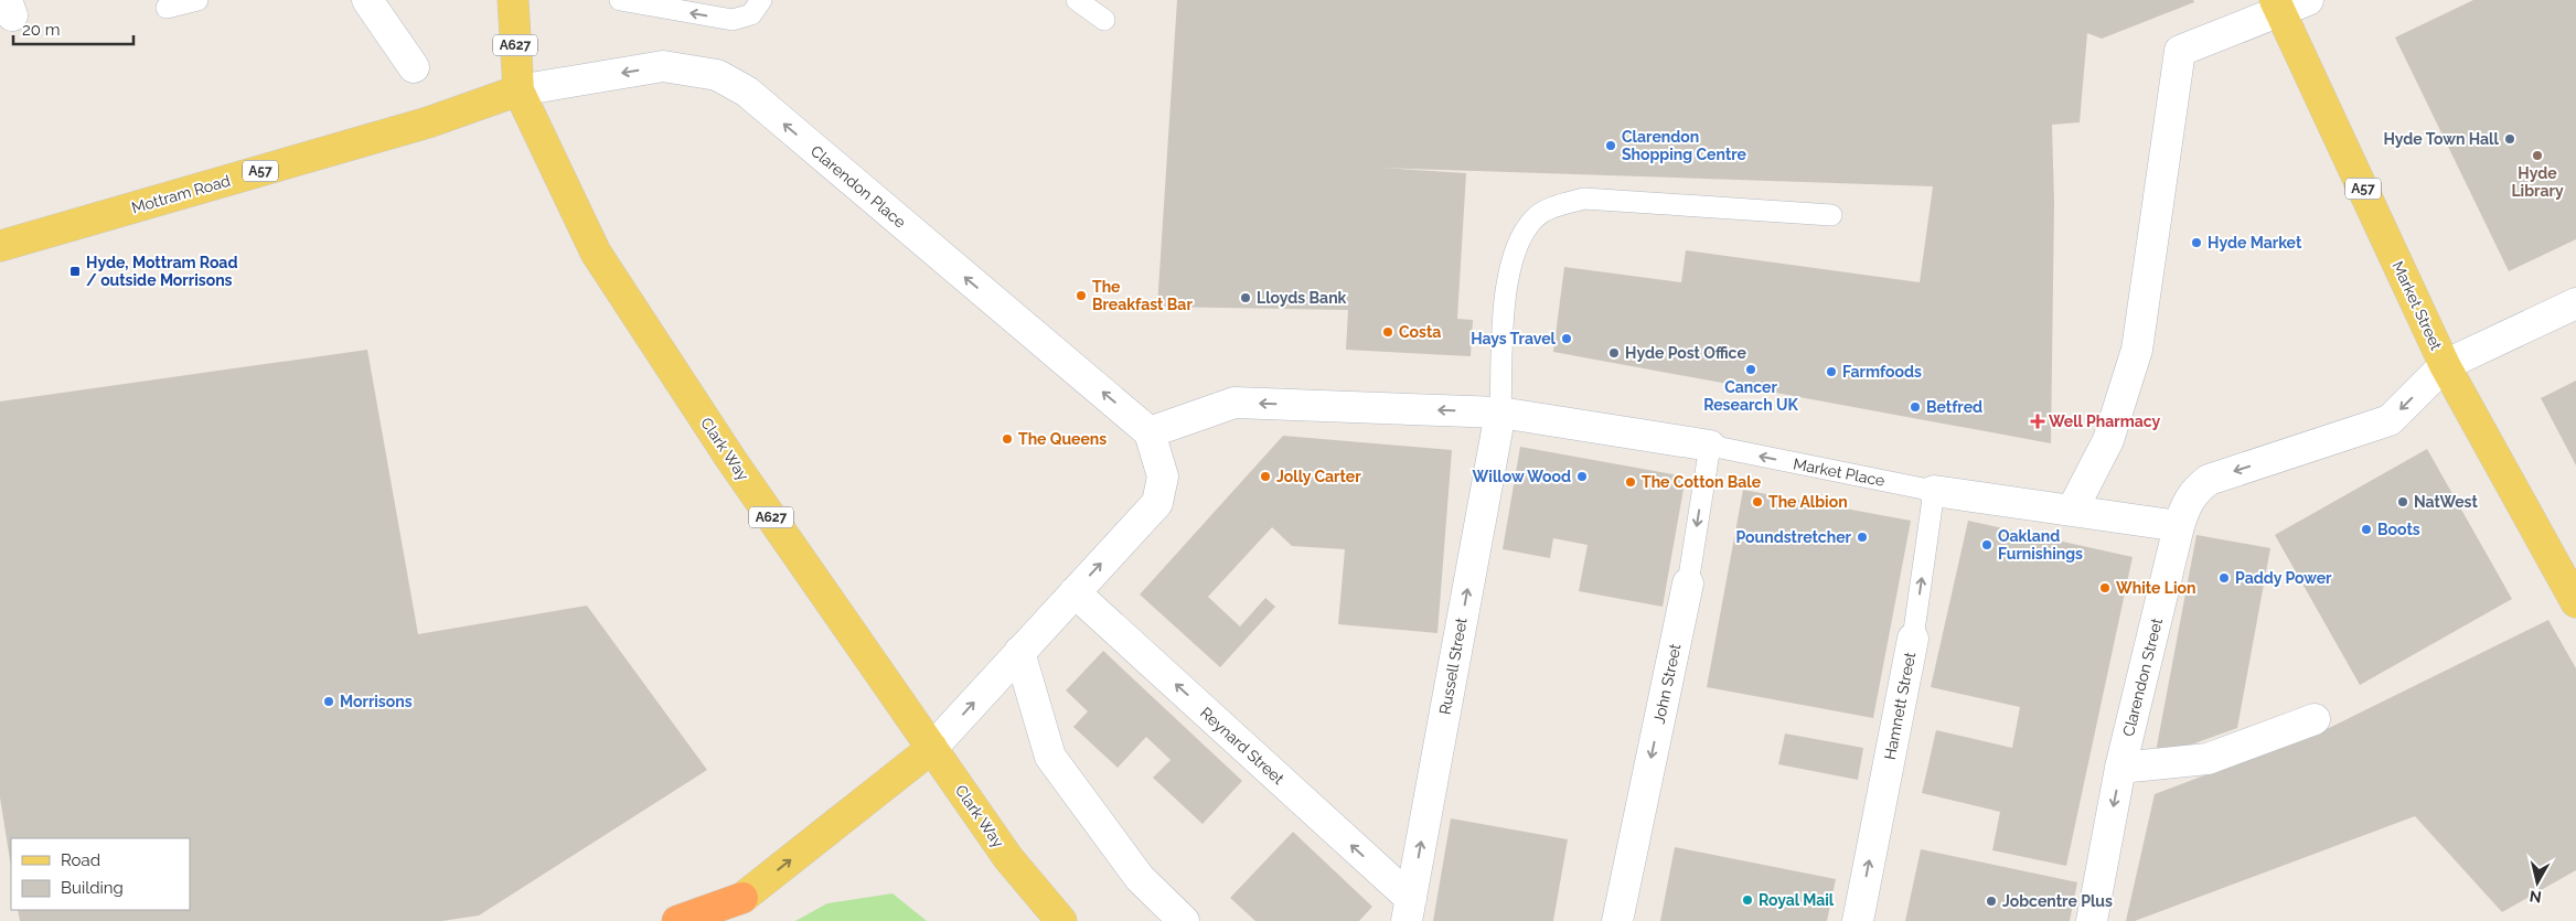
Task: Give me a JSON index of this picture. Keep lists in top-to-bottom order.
{
  "streets": {
    "main road": [
      "A627",
      "A57",
      "Mottram Road",
      "Market Street",
      "Clark Way"
    ],
    "street": [
      "Clarendon Place",
      "Market Place",
      "Russell Street",
      "Clarendon Street",
      "John Street",
      "Hamnett Street",
      "Reynard Street"
    ]
  },
  "crossings": [
    ["A627", "Clarendon Place"],
    ["A627", "Mottram Road"],
    ["A627", "Clark Way"],
    ["Clarendon Place", "Mottram Road"],
    ["Clarendon Place", "Clark Way"],
    ["Clarendon Place", "Market Place"],
    ["Mottram Road", "Clark Way"],
    ["Market Street", "Clarendon Street"],
    ["Market Place", "Russell Street"],
    ["Market Place", "Clarendon Street"],
    ["Market Place", "John Street"],
    ["Market Place", "Hamnett Street"],
    ["Russell Street", "Reynard Street"]
  ],
  "one_way": [
    "Clarendon Place",
    "Market Place",
    "Russell Street",
    "Clarendon Street",
    "John Street",
    "Hamnett Street"
  ],
  "places": {
    "other": [
      "Hyde Town Hall",
      "Clarendon Shopping Centre",
      "Hyde Library",
      "Hyde Market",
      "The Breakfast Bar",
      "Lloyds Bank",
      "Costa",
      "Hays Travel",
      "Hyde Post Office",
      "Cancer Research UK",
      "Farmfoods",
      "Betfred",
      "The Queens",
      "Jolly Carter",
      "Willow Wood",
      "The Cotton Bale",
      "The Albion",
      "NatWest",
      "Boots",
      "Poundstretcher",
      "Oakland Furnishings",
      "Paddy Power",
      "White Lion",
      "Morrisons",
      "Royal Mail",
      "Jobcentre Plus"
    ],
    "transit": ["Hyde, Mottram Road / outside Morrisons"],
    "health": ["Well Pharmacy"]
  },
  "legend": ["Road", "Building"],
  "scale_bar": "20 m",
  "north": "bottom"
}
